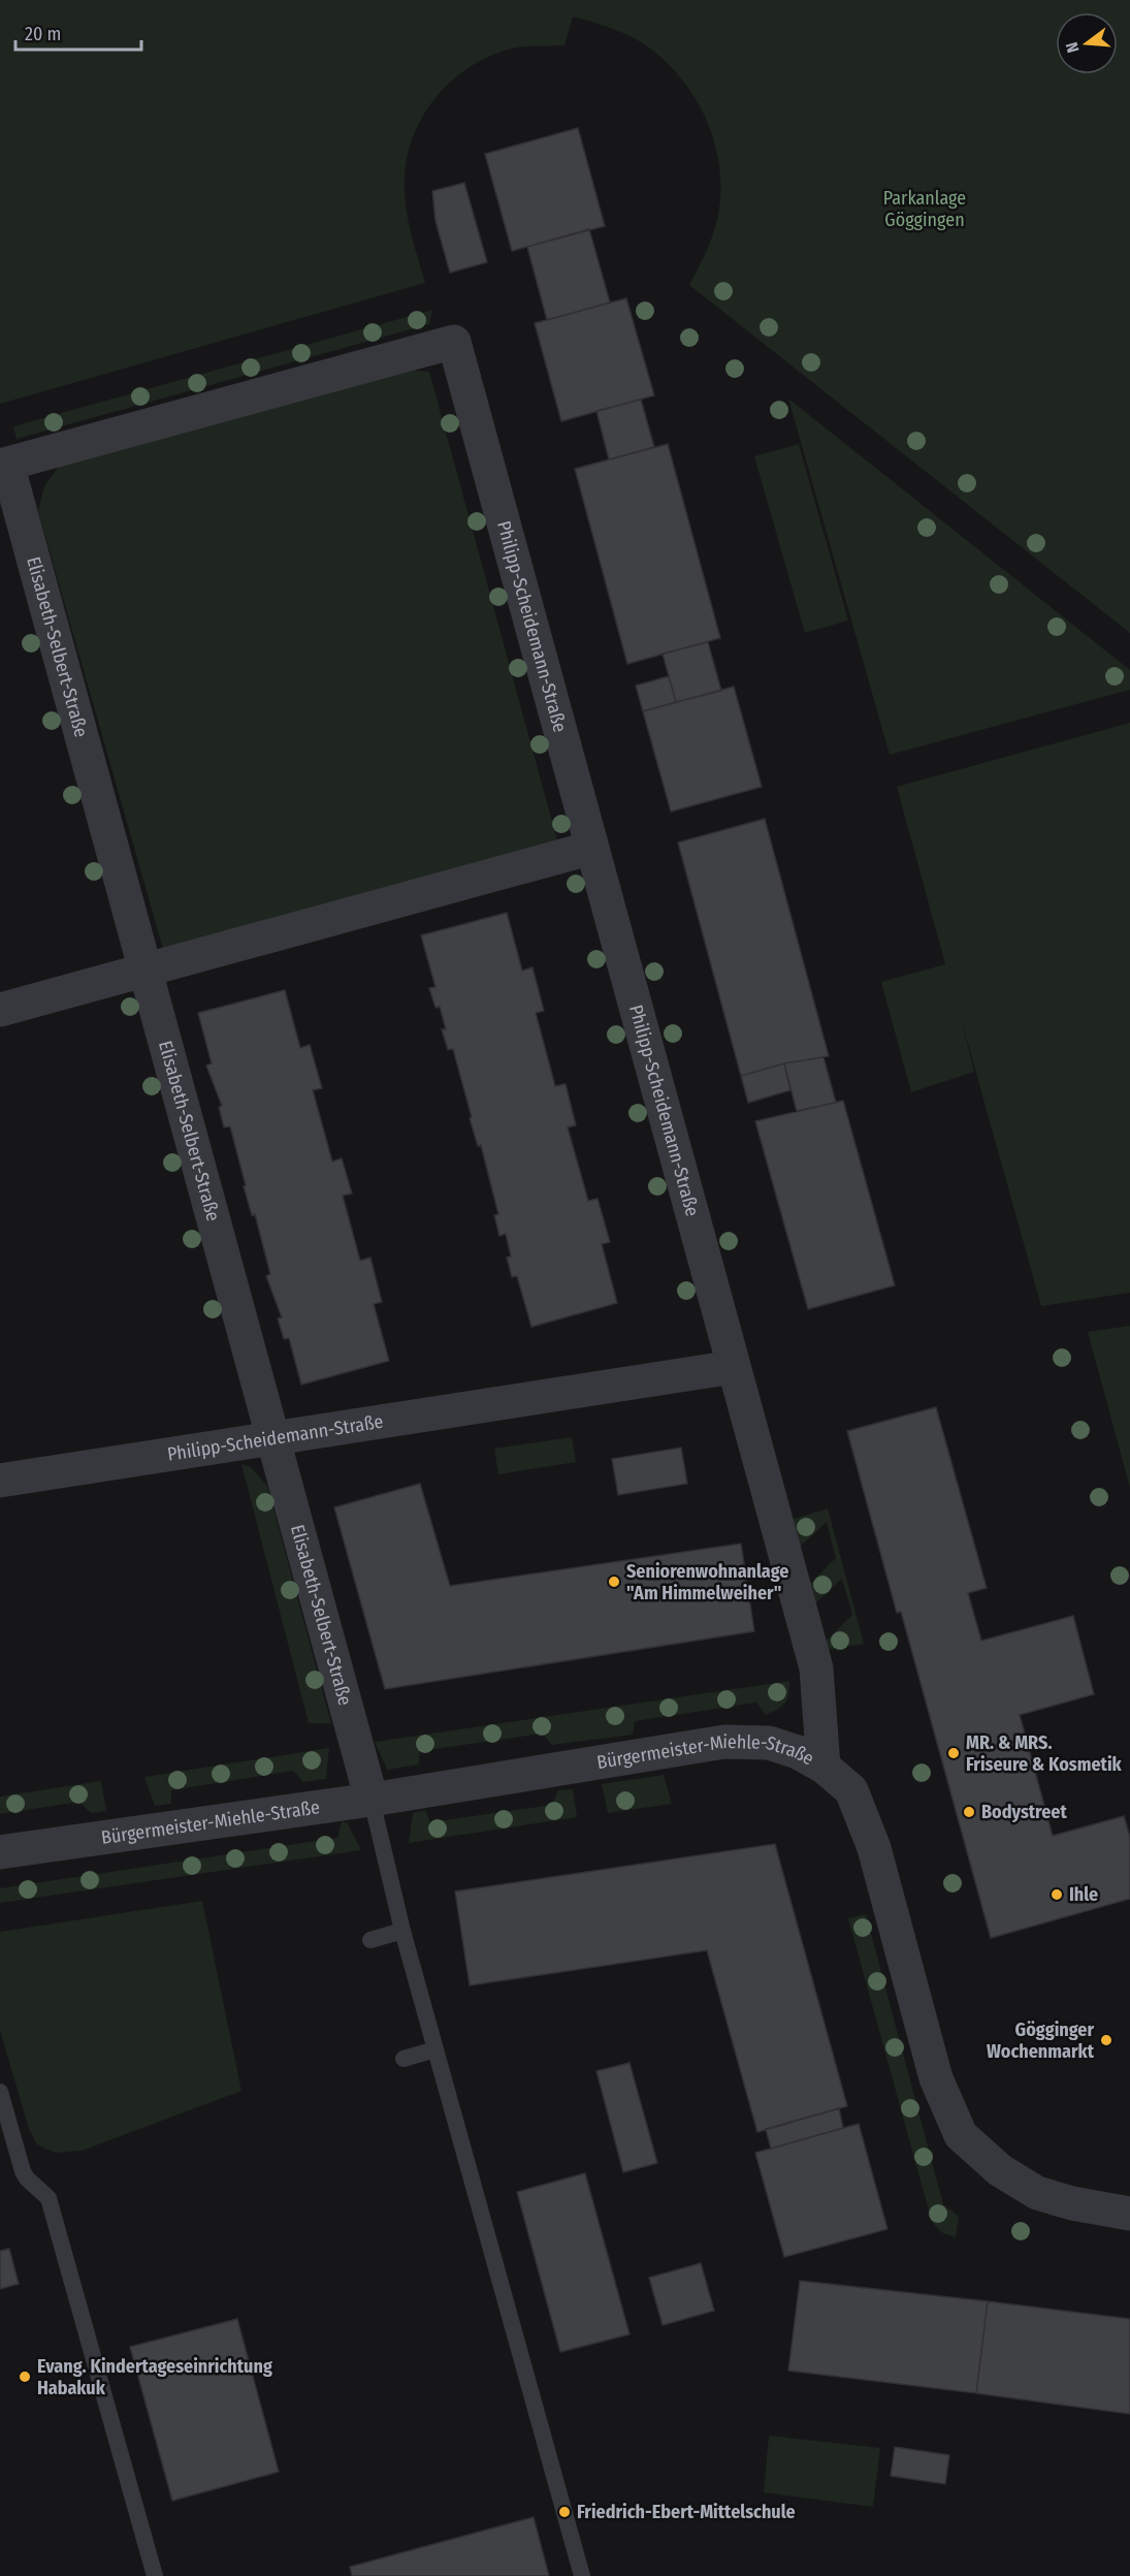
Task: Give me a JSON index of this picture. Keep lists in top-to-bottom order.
{
  "streets": {
    "street": ["Philipp-Scheidemann-Straße", "Elisabeth-Selbert-Straße", "Bürgermeister-Miehle-Straße"]
  },
  "crossings": [
    ["Philipp-Scheidemann-Straße", "Elisabeth-Selbert-Straße"],
    ["Philipp-Scheidemann-Straße", "Bürgermeister-Miehle-Straße"],
    ["Elisabeth-Selbert-Straße", "Bürgermeister-Miehle-Straße"]
  ],
  "parks": ["Parkanlage Göggingen"],
  "places": [
    "Seniorenwohnanlage \"Am Himmelweiher\"",
    "MR. & MRS. Friseure & Kosmetik",
    "Bodystreet",
    "Ihle",
    "Gögginger Wochenmarkt",
    "Evang. Kindertageseinrichtung Habakuk",
    "Friedrich-Ebert-Mittelschule"
  ],
  "scale_bar": "20 m",
  "north": "left"
}
